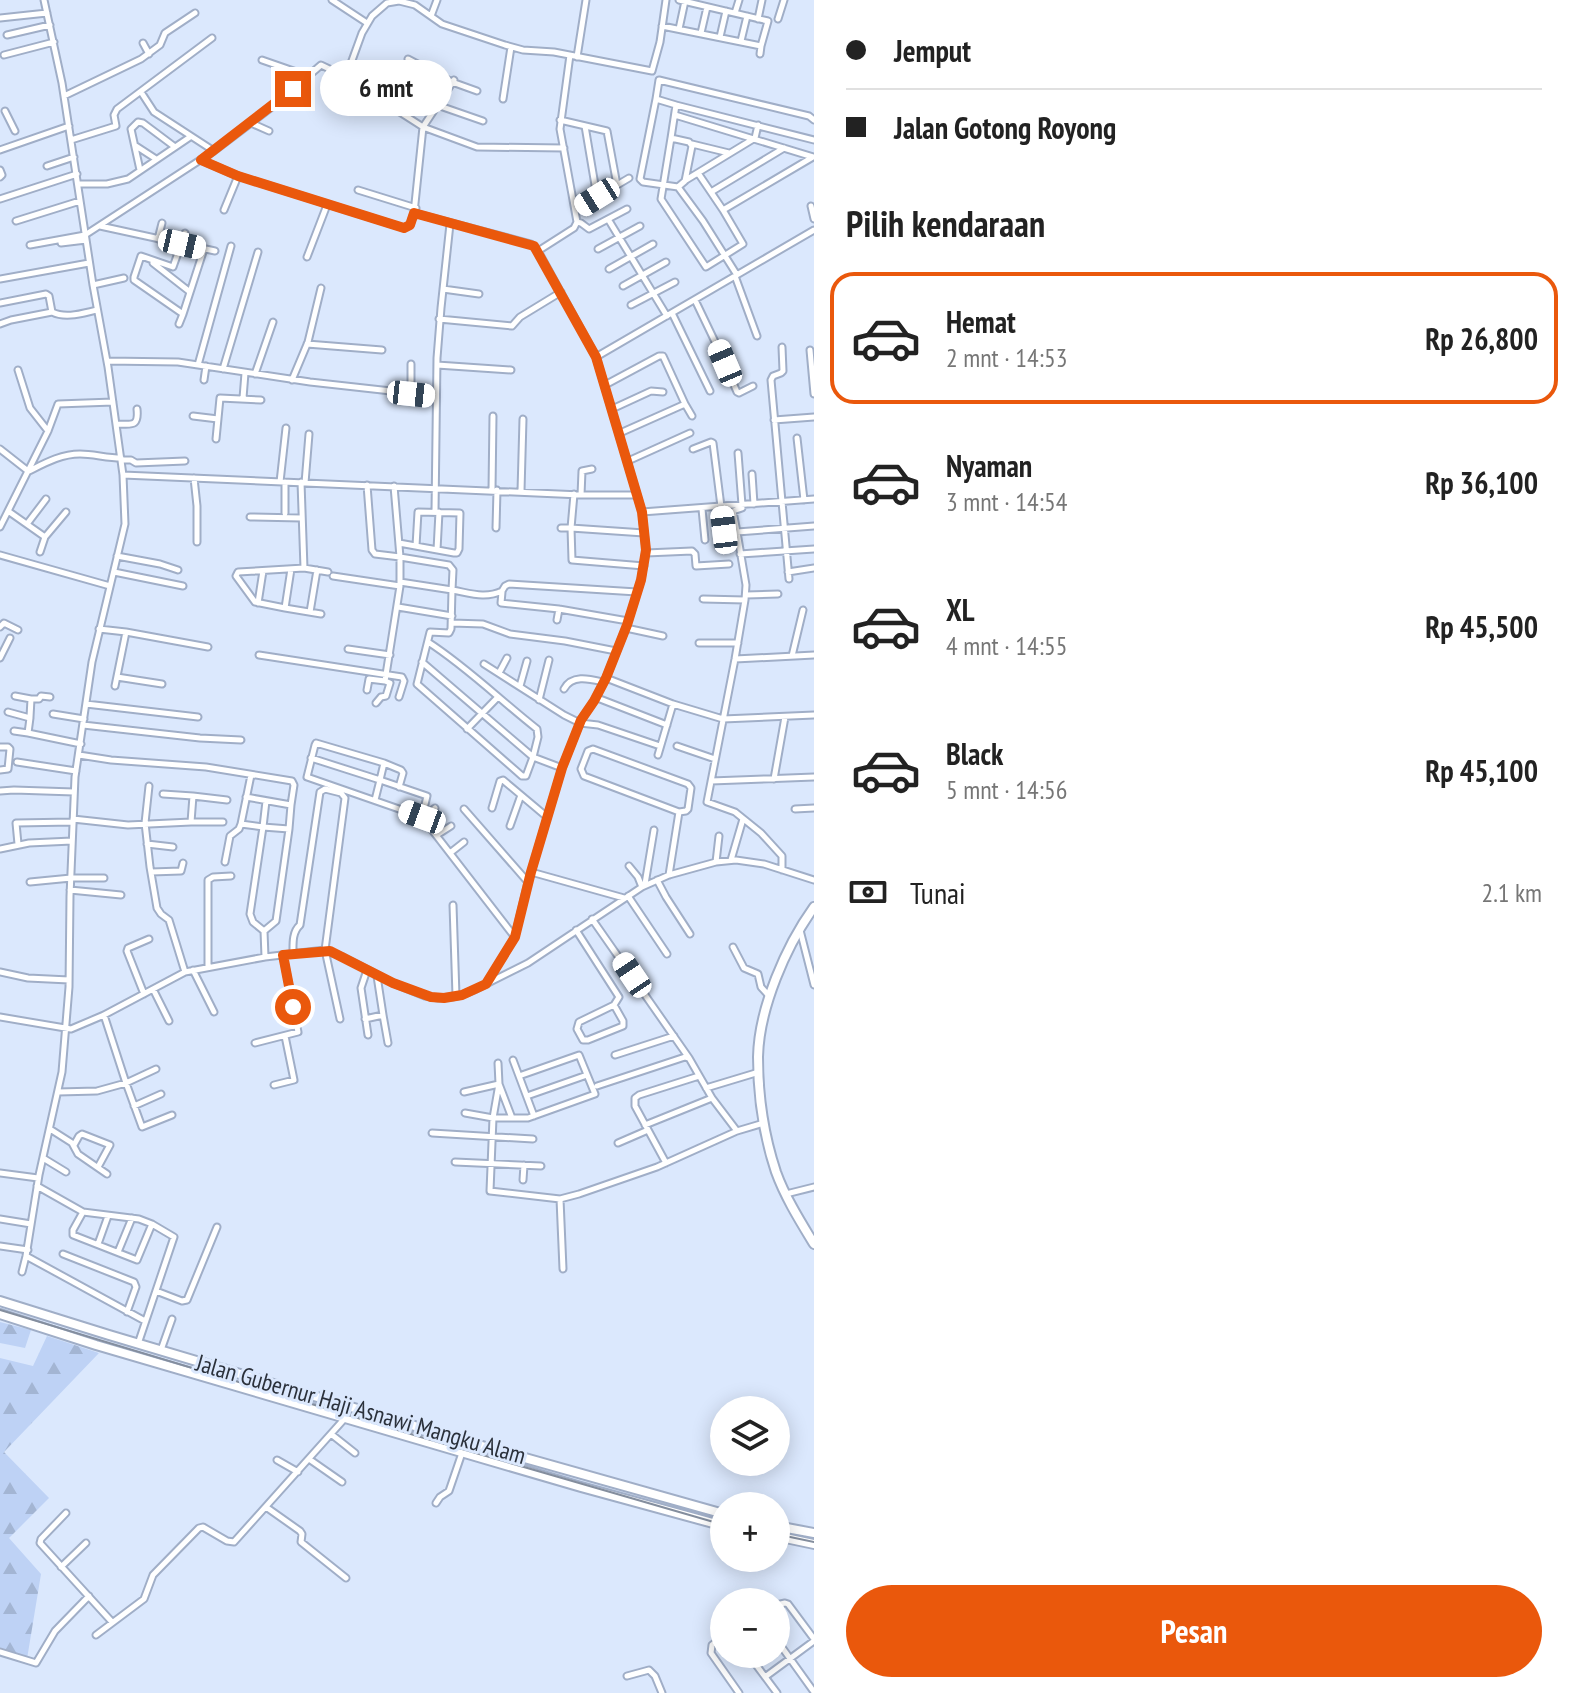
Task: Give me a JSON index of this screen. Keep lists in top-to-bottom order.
{
  "streets": {
    "highway": ["Jalan Gubernur Haji Asnawi Mangku Alam"]
  },
  "page": {
    "banner": ["Jemput", "Jalan Gotong Royong"],
    "bubble": "6 mnt",
    "heading": "Pilih kendaraan",
    "list": [
      {
        "name": "Hemat",
        "note": "2 mnt · 14:53",
        "value": "Rp 26,800"
      },
      {
        "name": "Nyaman",
        "note": "3 mnt · 14:54",
        "value": "Rp 36,100"
      },
      {
        "name": "XL",
        "note": "4 mnt · 14:55",
        "value": "Rp 45,500"
      },
      {
        "name": "Black",
        "note": "5 mnt · 14:56",
        "value": "Rp 45,100"
      }
    ],
    "pay": ["Tunai", "2.1 km"],
    "map_buttons": ["+", "−"],
    "buttons": "Pesan"
  }
}
